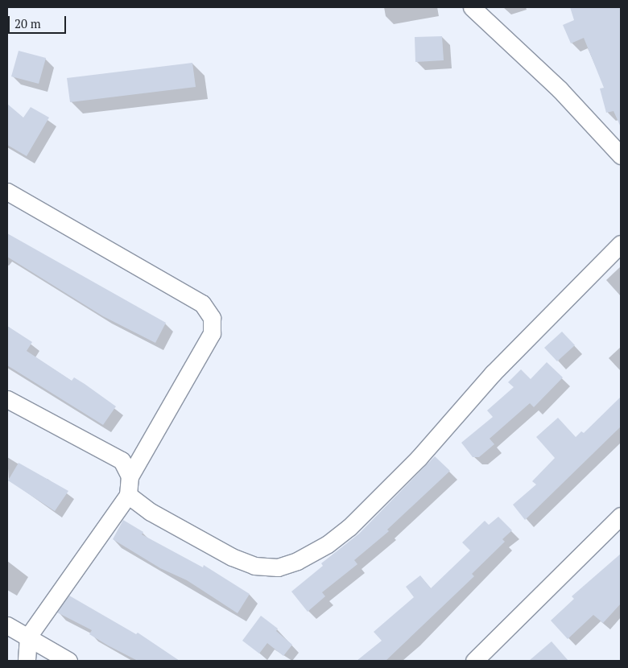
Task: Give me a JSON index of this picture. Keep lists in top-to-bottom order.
{
  "scale_bar": "20 m"
}
